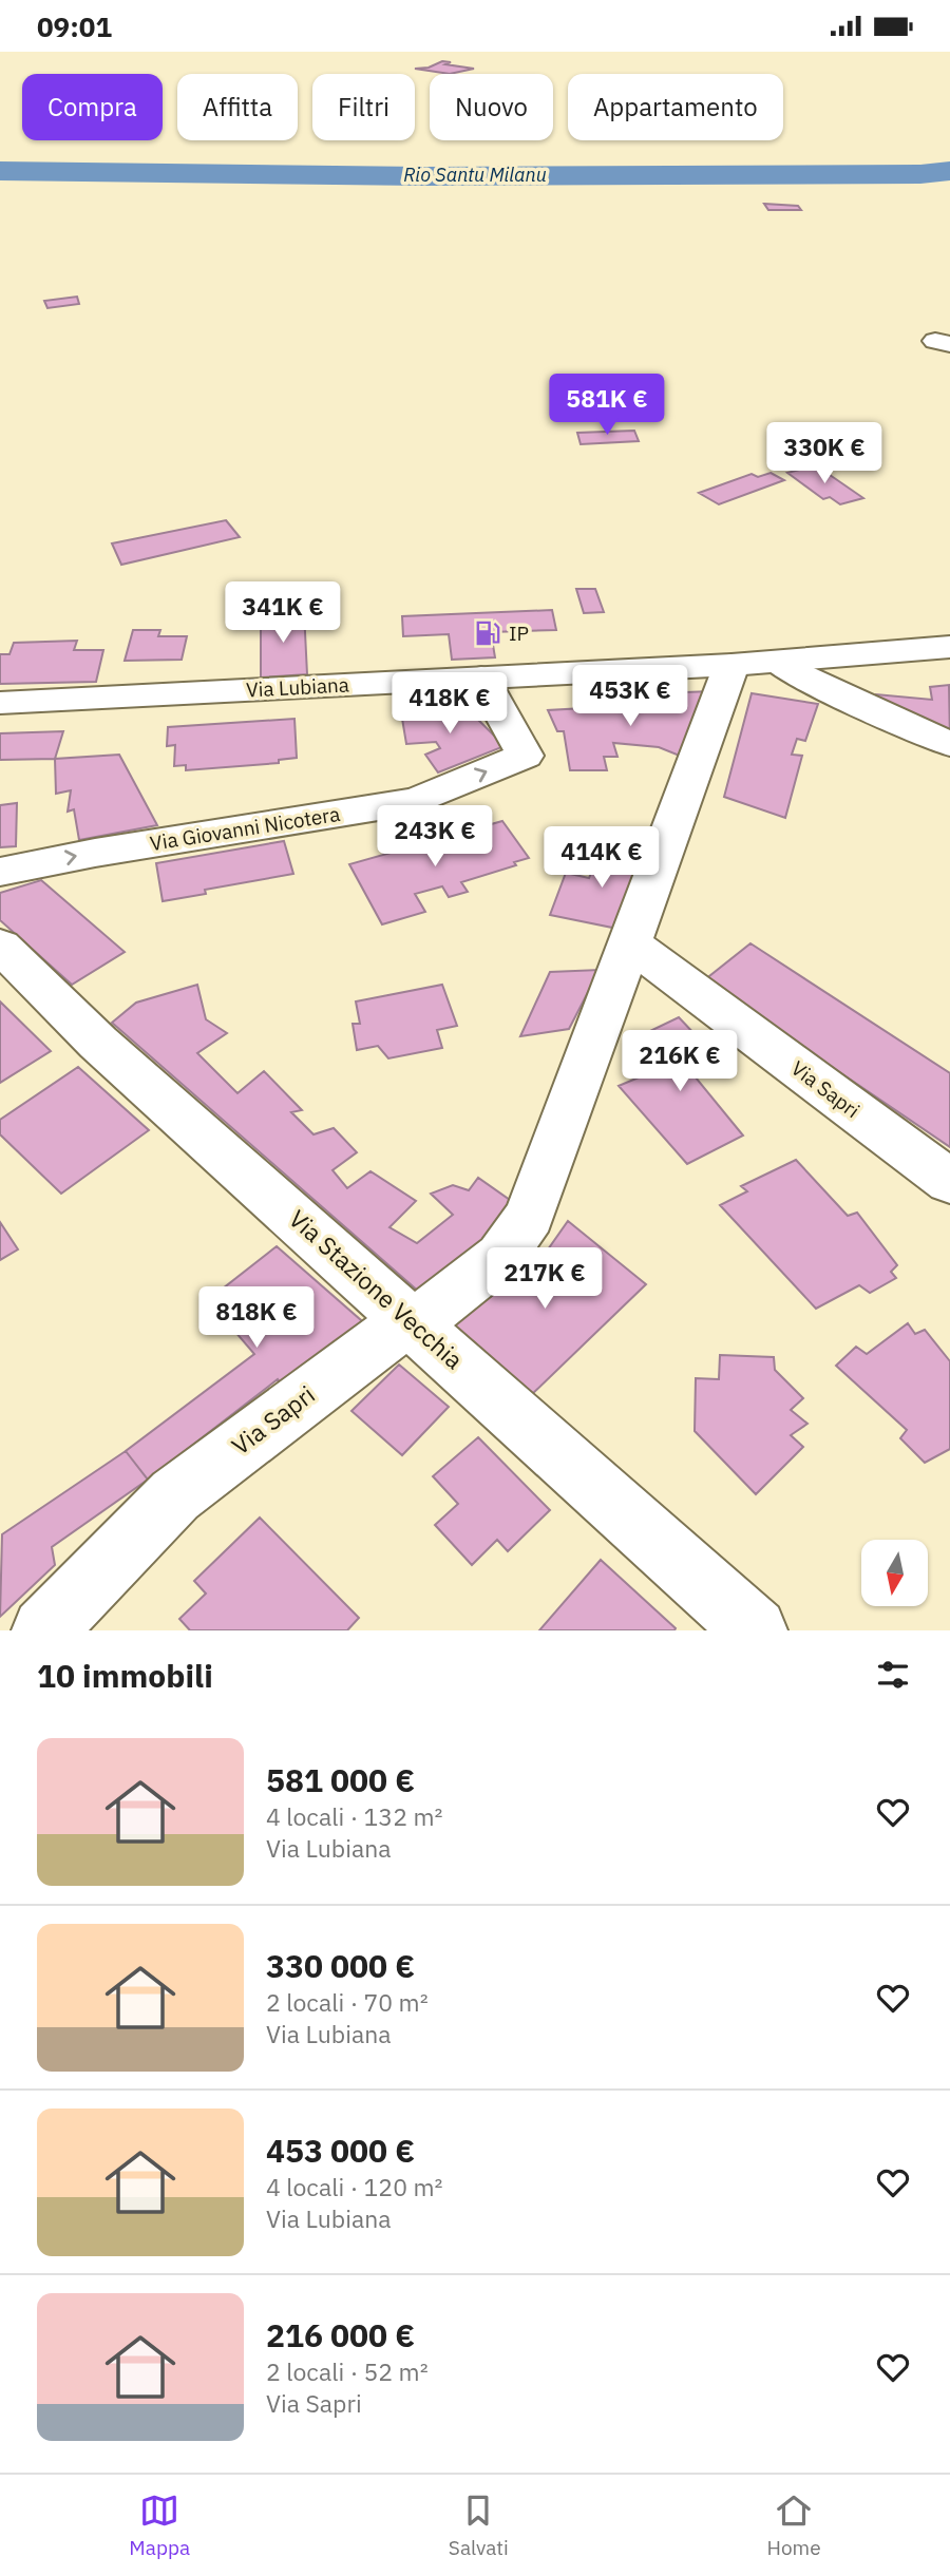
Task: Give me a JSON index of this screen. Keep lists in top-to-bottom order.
{
  "streets": {
    "street": [
      "Via Lubiana",
      "Via Giovanni Nicotera",
      "Via Sapri",
      "Via Stazione Vecchia"
    ]
  },
  "crossings": [
    ["Via Lubiana", "Via Giovanni Nicotera"],
    ["Via Lubiana", "Via Sapri"],
    ["Via Sapri", "Via Stazione Vecchia"]
  ],
  "one_way": ["Via Giovanni Nicotera"],
  "water": ["Rio Santu Milanu"],
  "places": {
    "fuel station": ["IP"]
  },
  "north": "bottom",
  "page": {
    "status": "09:01",
    "chip": [
      "Compra",
      "Affitta",
      "Filtri",
      "Nuovo",
      "Appartamento"
    ],
    "price": [
      "581K €",
      "330K €",
      "341K €",
      "453K €",
      "418K €",
      "243K €",
      "414K €",
      "216K €",
      "217K €",
      "818K €"
    ],
    "heading": "10 immobili",
    "list": [
      {
        "name": "581 000 €",
        "note": "4 locali · 132 m² · Via Lubiana"
      },
      {
        "name": "330 000 €",
        "note": "2 locali · 70 m² · Via Lubiana"
      },
      {
        "name": "453 000 €",
        "note": "4 locali · 120 m² · Via Lubiana"
      },
      {
        "name": "216 000 €",
        "note": "2 locali · 52 m² · Via Sapri"
      }
    ],
    "tabs": ["Mappa", "Salvati", "Home"]
  }
}
